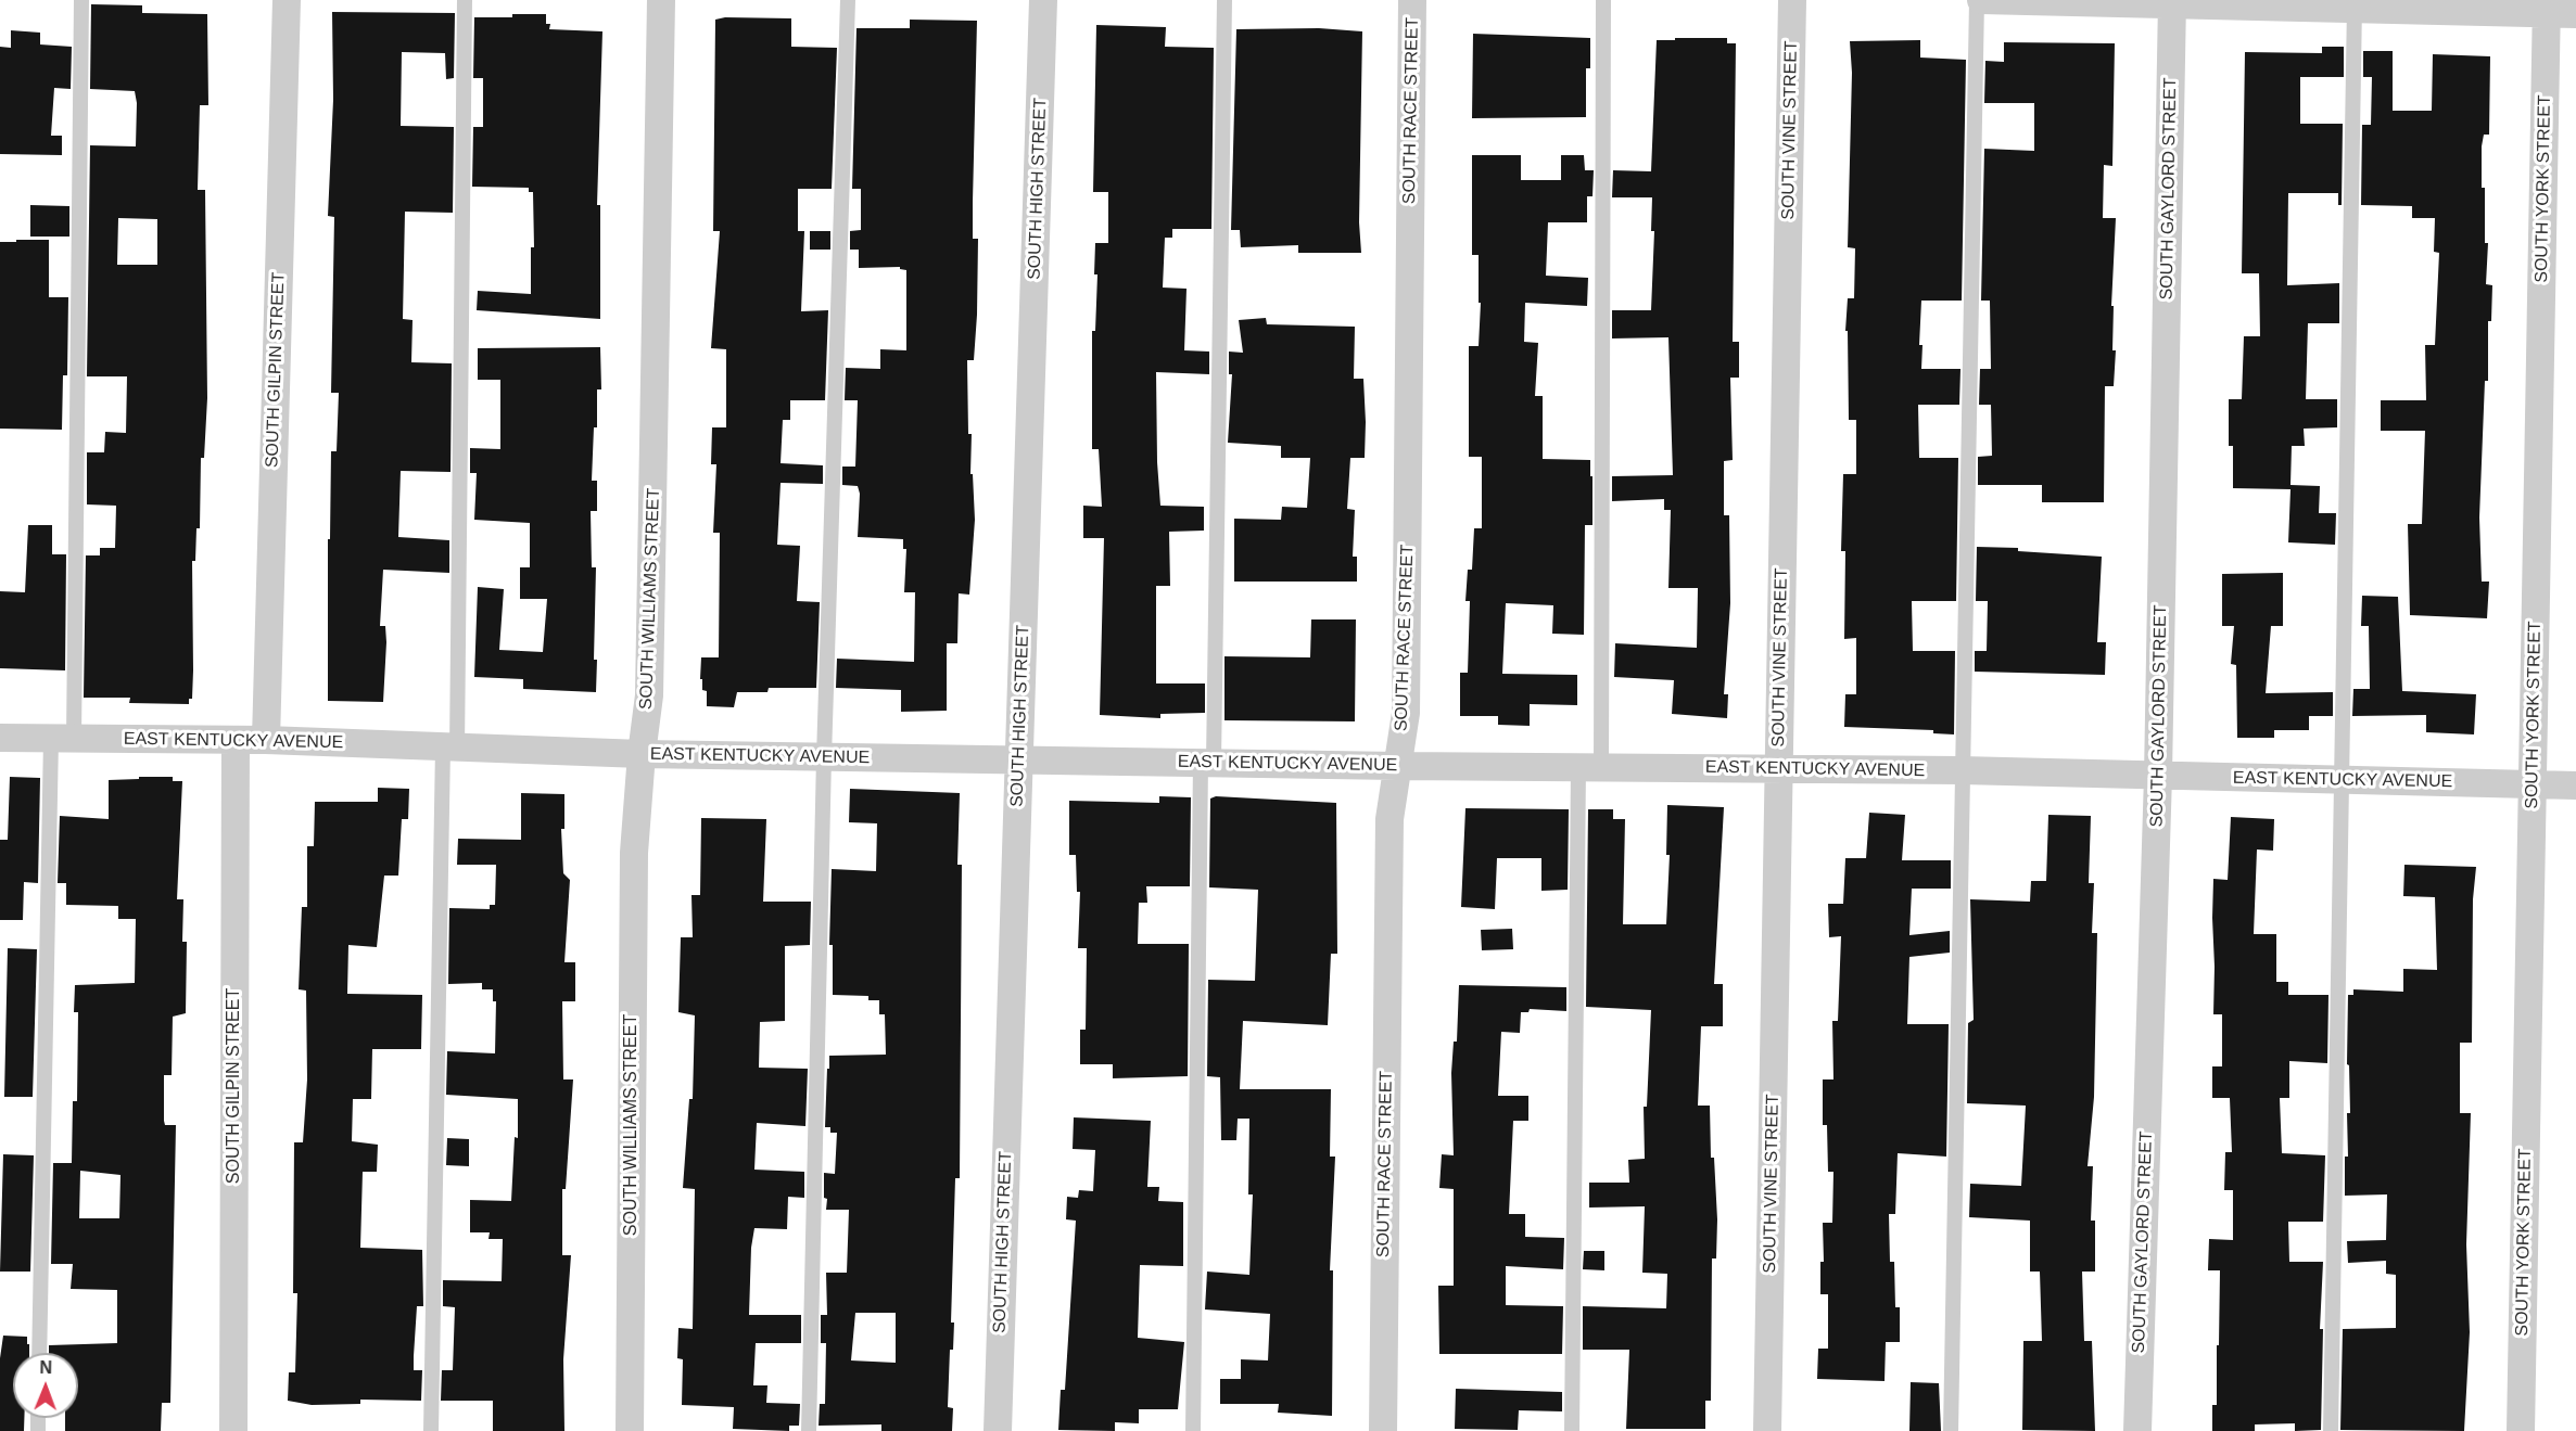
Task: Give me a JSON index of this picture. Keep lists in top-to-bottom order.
{
  "streets": {
    "street": [
      "SOUTH RACE STREET",
      "SOUTH VINE STREET",
      "SOUTH HIGH STREET",
      "SOUTH GAYLORD STREET",
      "SOUTH YORK STREET",
      "SOUTH GILPIN STREET",
      "SOUTH WILLIAMS STREET",
      "EAST KENTUCKY AVENUE"
    ]
  },
  "crossings": [
    ["SOUTH RACE STREET", "EAST KENTUCKY AVENUE"],
    ["SOUTH VINE STREET", "EAST KENTUCKY AVENUE"],
    ["SOUTH HIGH STREET", "EAST KENTUCKY AVENUE"],
    ["SOUTH GAYLORD STREET", "EAST KENTUCKY AVENUE"],
    ["SOUTH YORK STREET", "EAST KENTUCKY AVENUE"],
    ["SOUTH GILPIN STREET", "EAST KENTUCKY AVENUE"],
    ["SOUTH WILLIAMS STREET", "EAST KENTUCKY AVENUE"]
  ],
  "north": "top"
}
